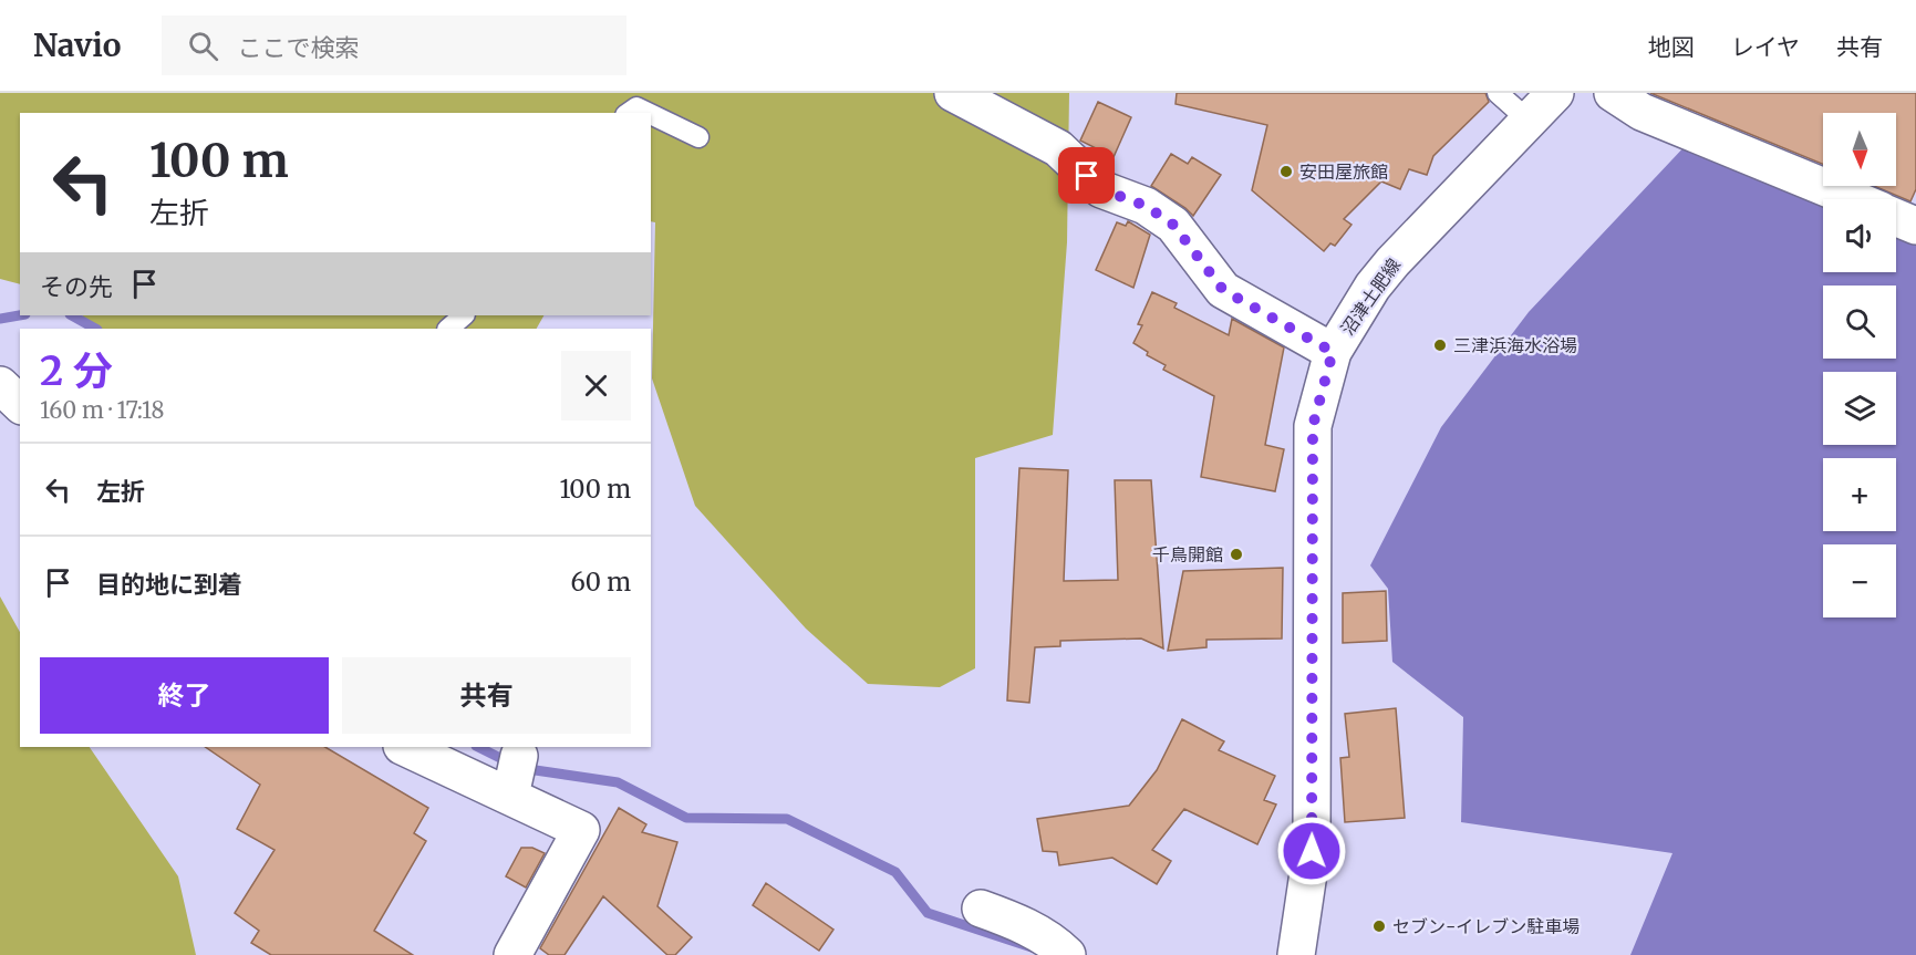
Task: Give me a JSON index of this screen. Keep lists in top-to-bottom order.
{
  "streets": {
    "street": ["沼津土肥線"]
  },
  "places": [
    "安田屋旅館",
    "三津浜海水浴場",
    "千鳥開館",
    "セブン-イレブン駐車場"
  ],
  "north": "bottom",
  "page": {
    "header": "Navio",
    "search": "ここで検索",
    "nav": ["地図", "レイヤ", "共有"],
    "map_buttons": ["+", "−"],
    "turn": ["100 m", "左折"],
    "then": "その先",
    "heading": ["2 分", "160 m · 17:18"],
    "list": [
      {
        "name": "左折",
        "value": "100 m"
      },
      {
        "name": "目的地に到着",
        "value": "60 m"
      }
    ],
    "buttons": ["終了", "共有"]
  }
}
